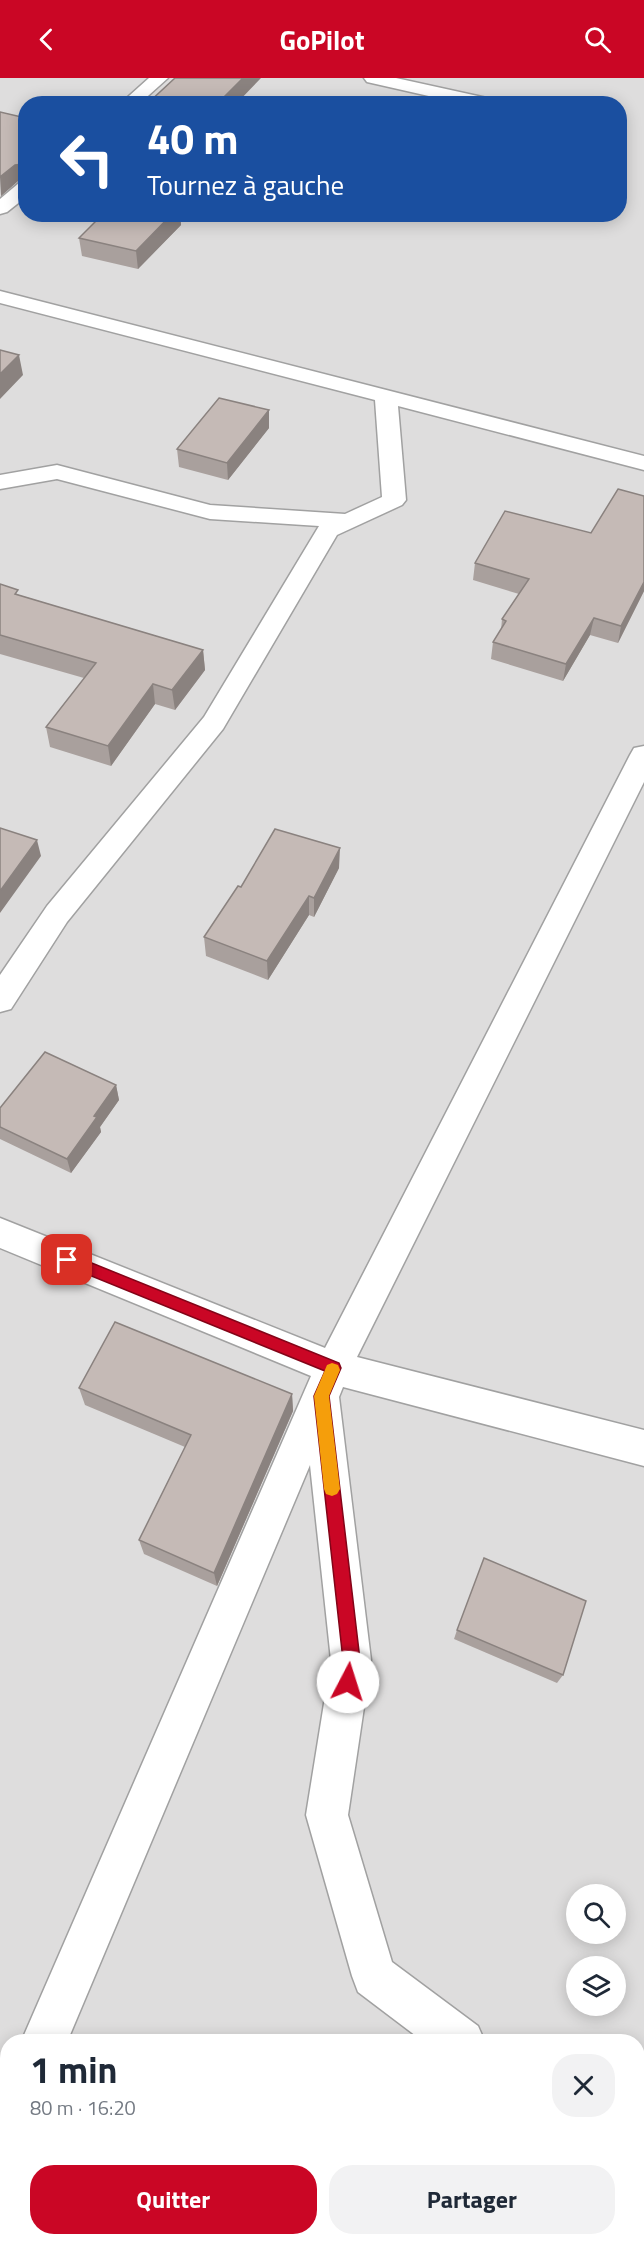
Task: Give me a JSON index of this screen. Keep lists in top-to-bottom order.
{
  "page": {
    "header": "GoPilot",
    "turn": ["40 m", "Tournez à gauche"],
    "heading": ["1 min", "80 m · 16:20"],
    "buttons": ["Quitter", "Partager"]
  }
}
